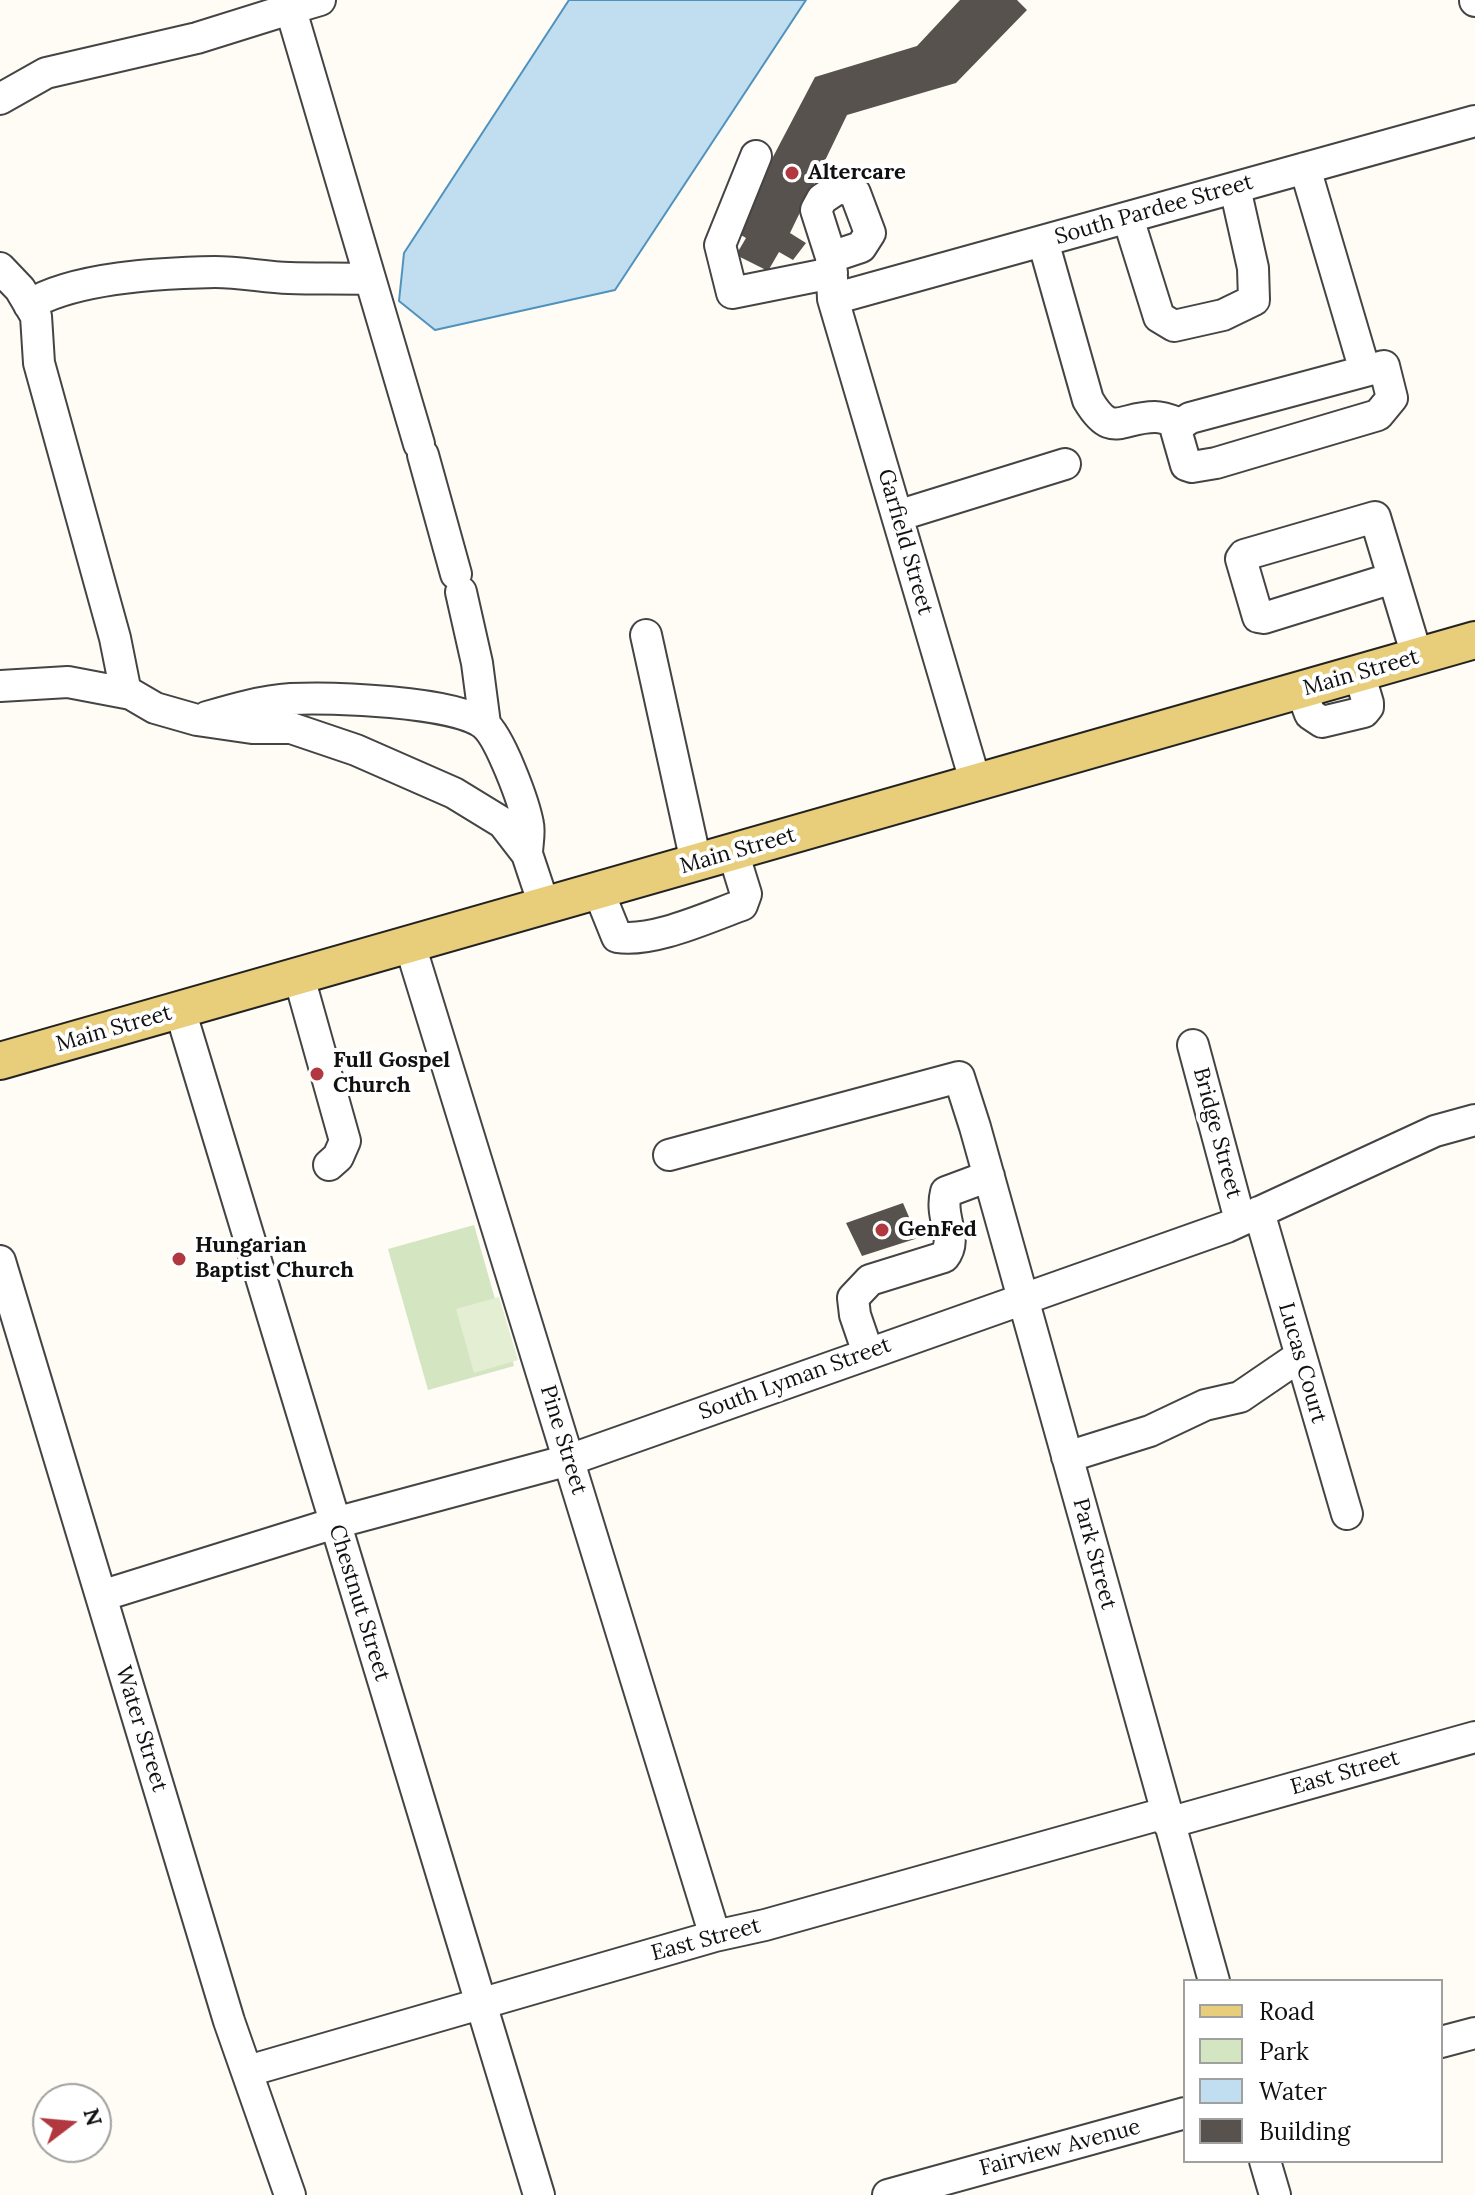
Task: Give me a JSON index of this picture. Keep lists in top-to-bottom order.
{
  "streets": {
    "main road": ["Main Street"],
    "street": [
      "South Pardee Street",
      "Garfield Street",
      "Bridge Street",
      "Lucas Court",
      "South Lyman Street",
      "Pine Street",
      "Park Street",
      "Chestnut Street",
      "Water Street",
      "East Street",
      "Fairview Avenue"
    ]
  },
  "crossings": [
    ["South Pardee Street", "Garfield Street"],
    ["Garfield Street", "Main Street"],
    ["Main Street", "Pine Street"],
    ["Main Street", "Chestnut Street"],
    ["Bridge Street", "Lucas Court"],
    ["Bridge Street", "South Lyman Street"],
    ["Lucas Court", "South Lyman Street"],
    ["South Lyman Street", "Pine Street"],
    ["South Lyman Street", "Park Street"],
    ["South Lyman Street", "Chestnut Street"],
    ["South Lyman Street", "Water Street"],
    ["Pine Street", "East Street"],
    ["Park Street", "East Street"],
    ["Chestnut Street", "East Street"],
    ["Water Street", "East Street"]
  ],
  "places": [
    "Altercare",
    "Full Gospel Church",
    "GenFed",
    "Hungarian Baptist Church"
  ],
  "legend": [
    "Road",
    "Park",
    "Water",
    "Building"
  ],
  "north": "right"
}
